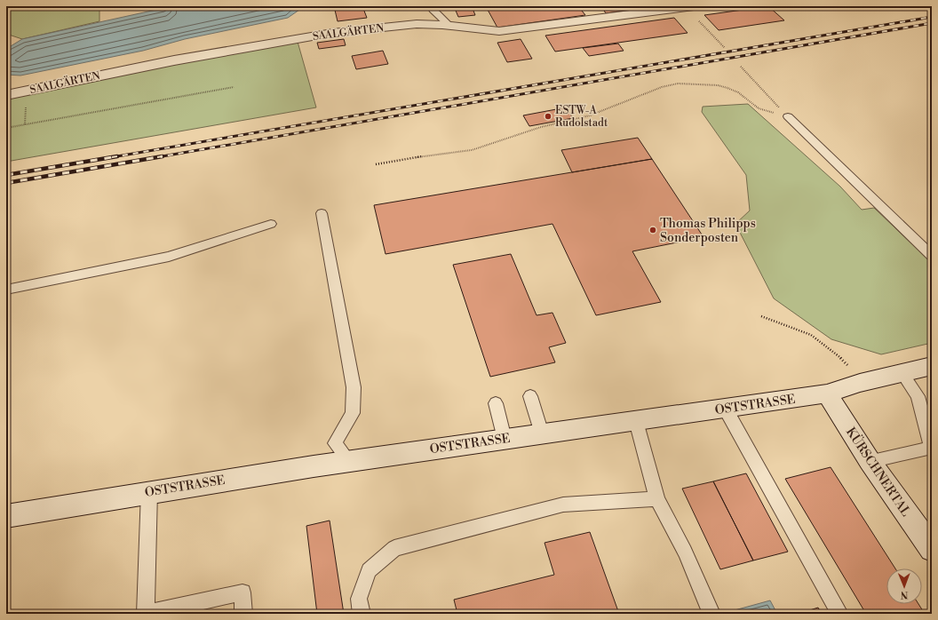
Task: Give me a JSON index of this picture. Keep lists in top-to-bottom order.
{
  "streets": {
    "street": ["SAALGÄRTEN", "OSTSTRASSE", "KÜRSCHNERTAL"]
  },
  "crossings": [
    ["OSTSTRASSE", "KÜRSCHNERTAL"]
  ],
  "places": ["ESTW-A Rudolstadt", "Thomas Philipps Sonderposten"],
  "north": "bottom"
}
